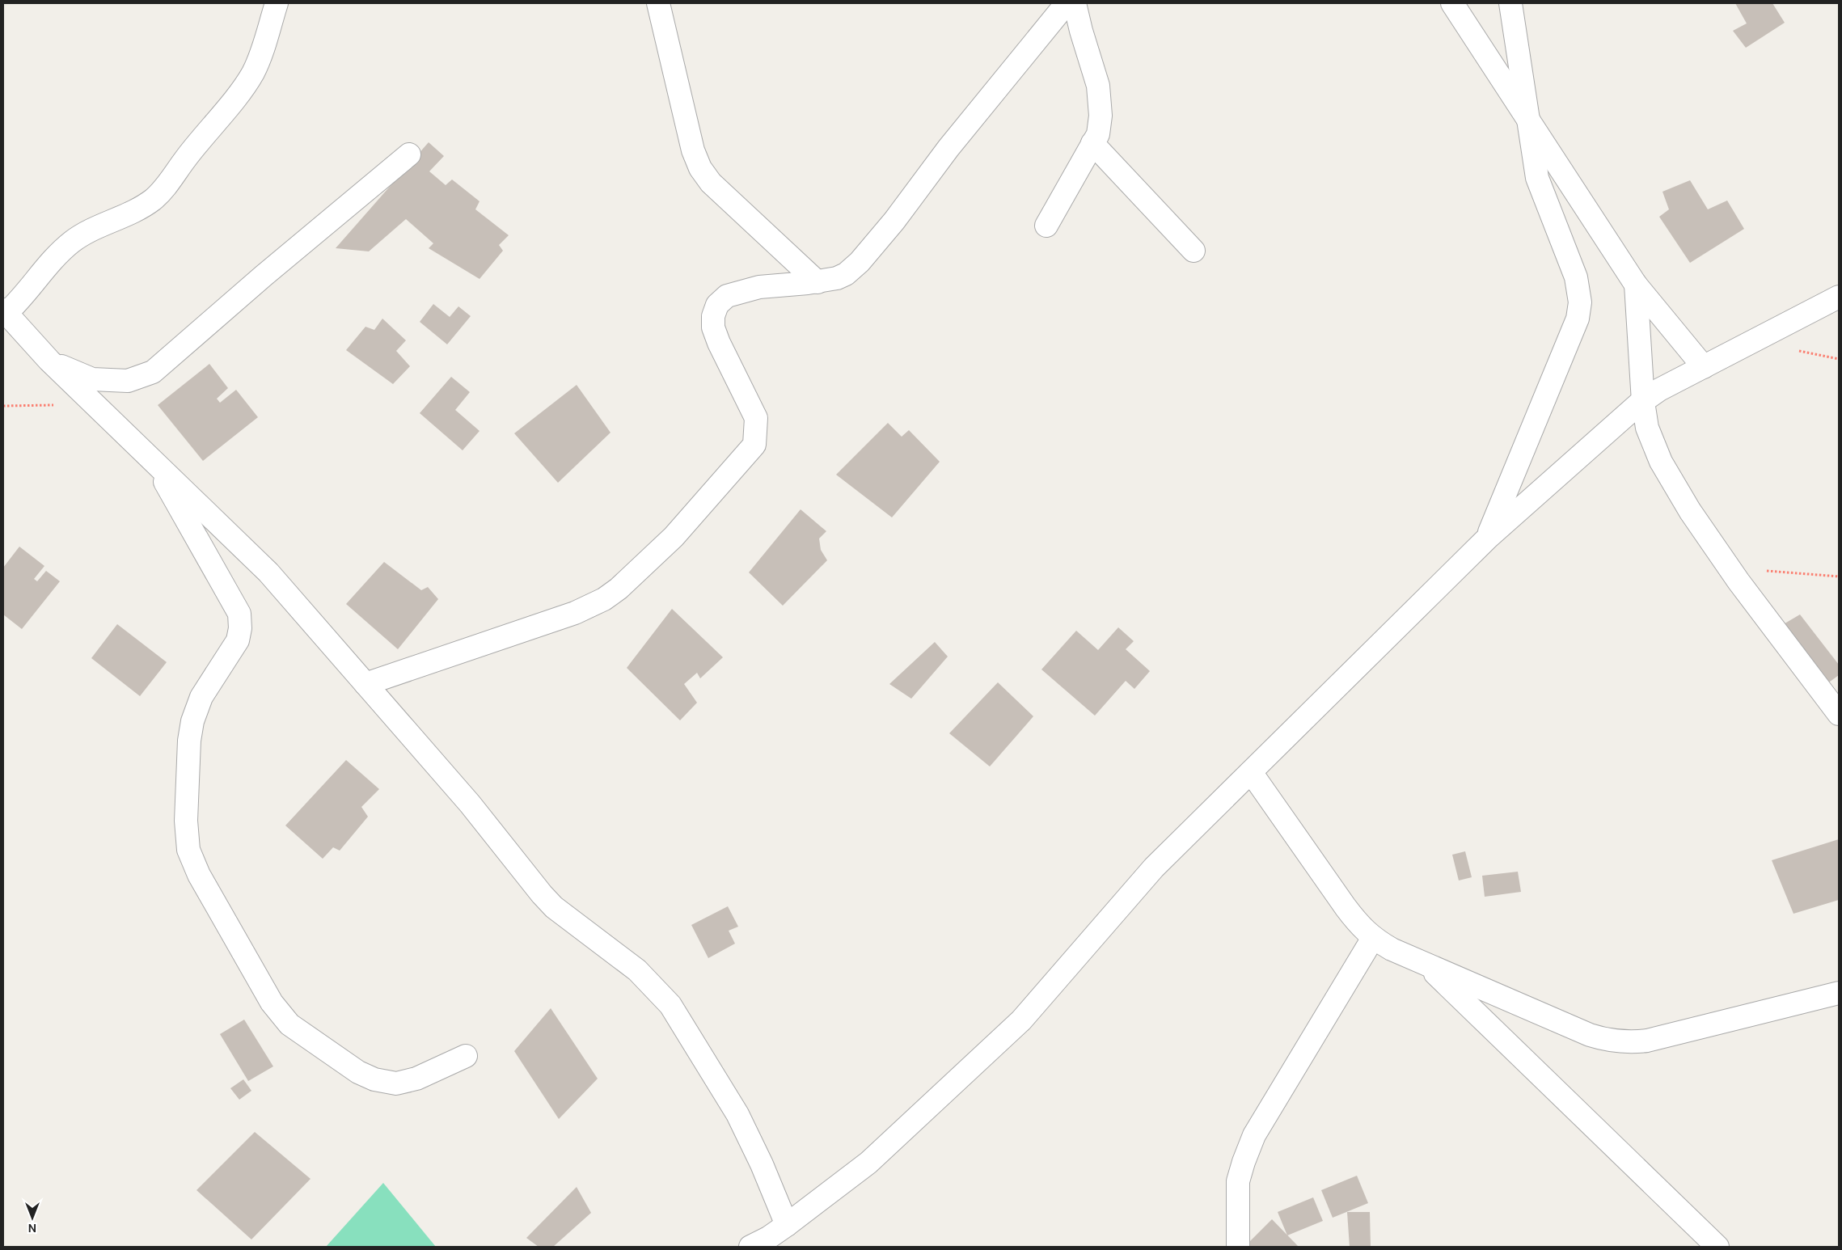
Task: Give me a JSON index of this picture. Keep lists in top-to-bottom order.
{
  "north": "bottom"
}
